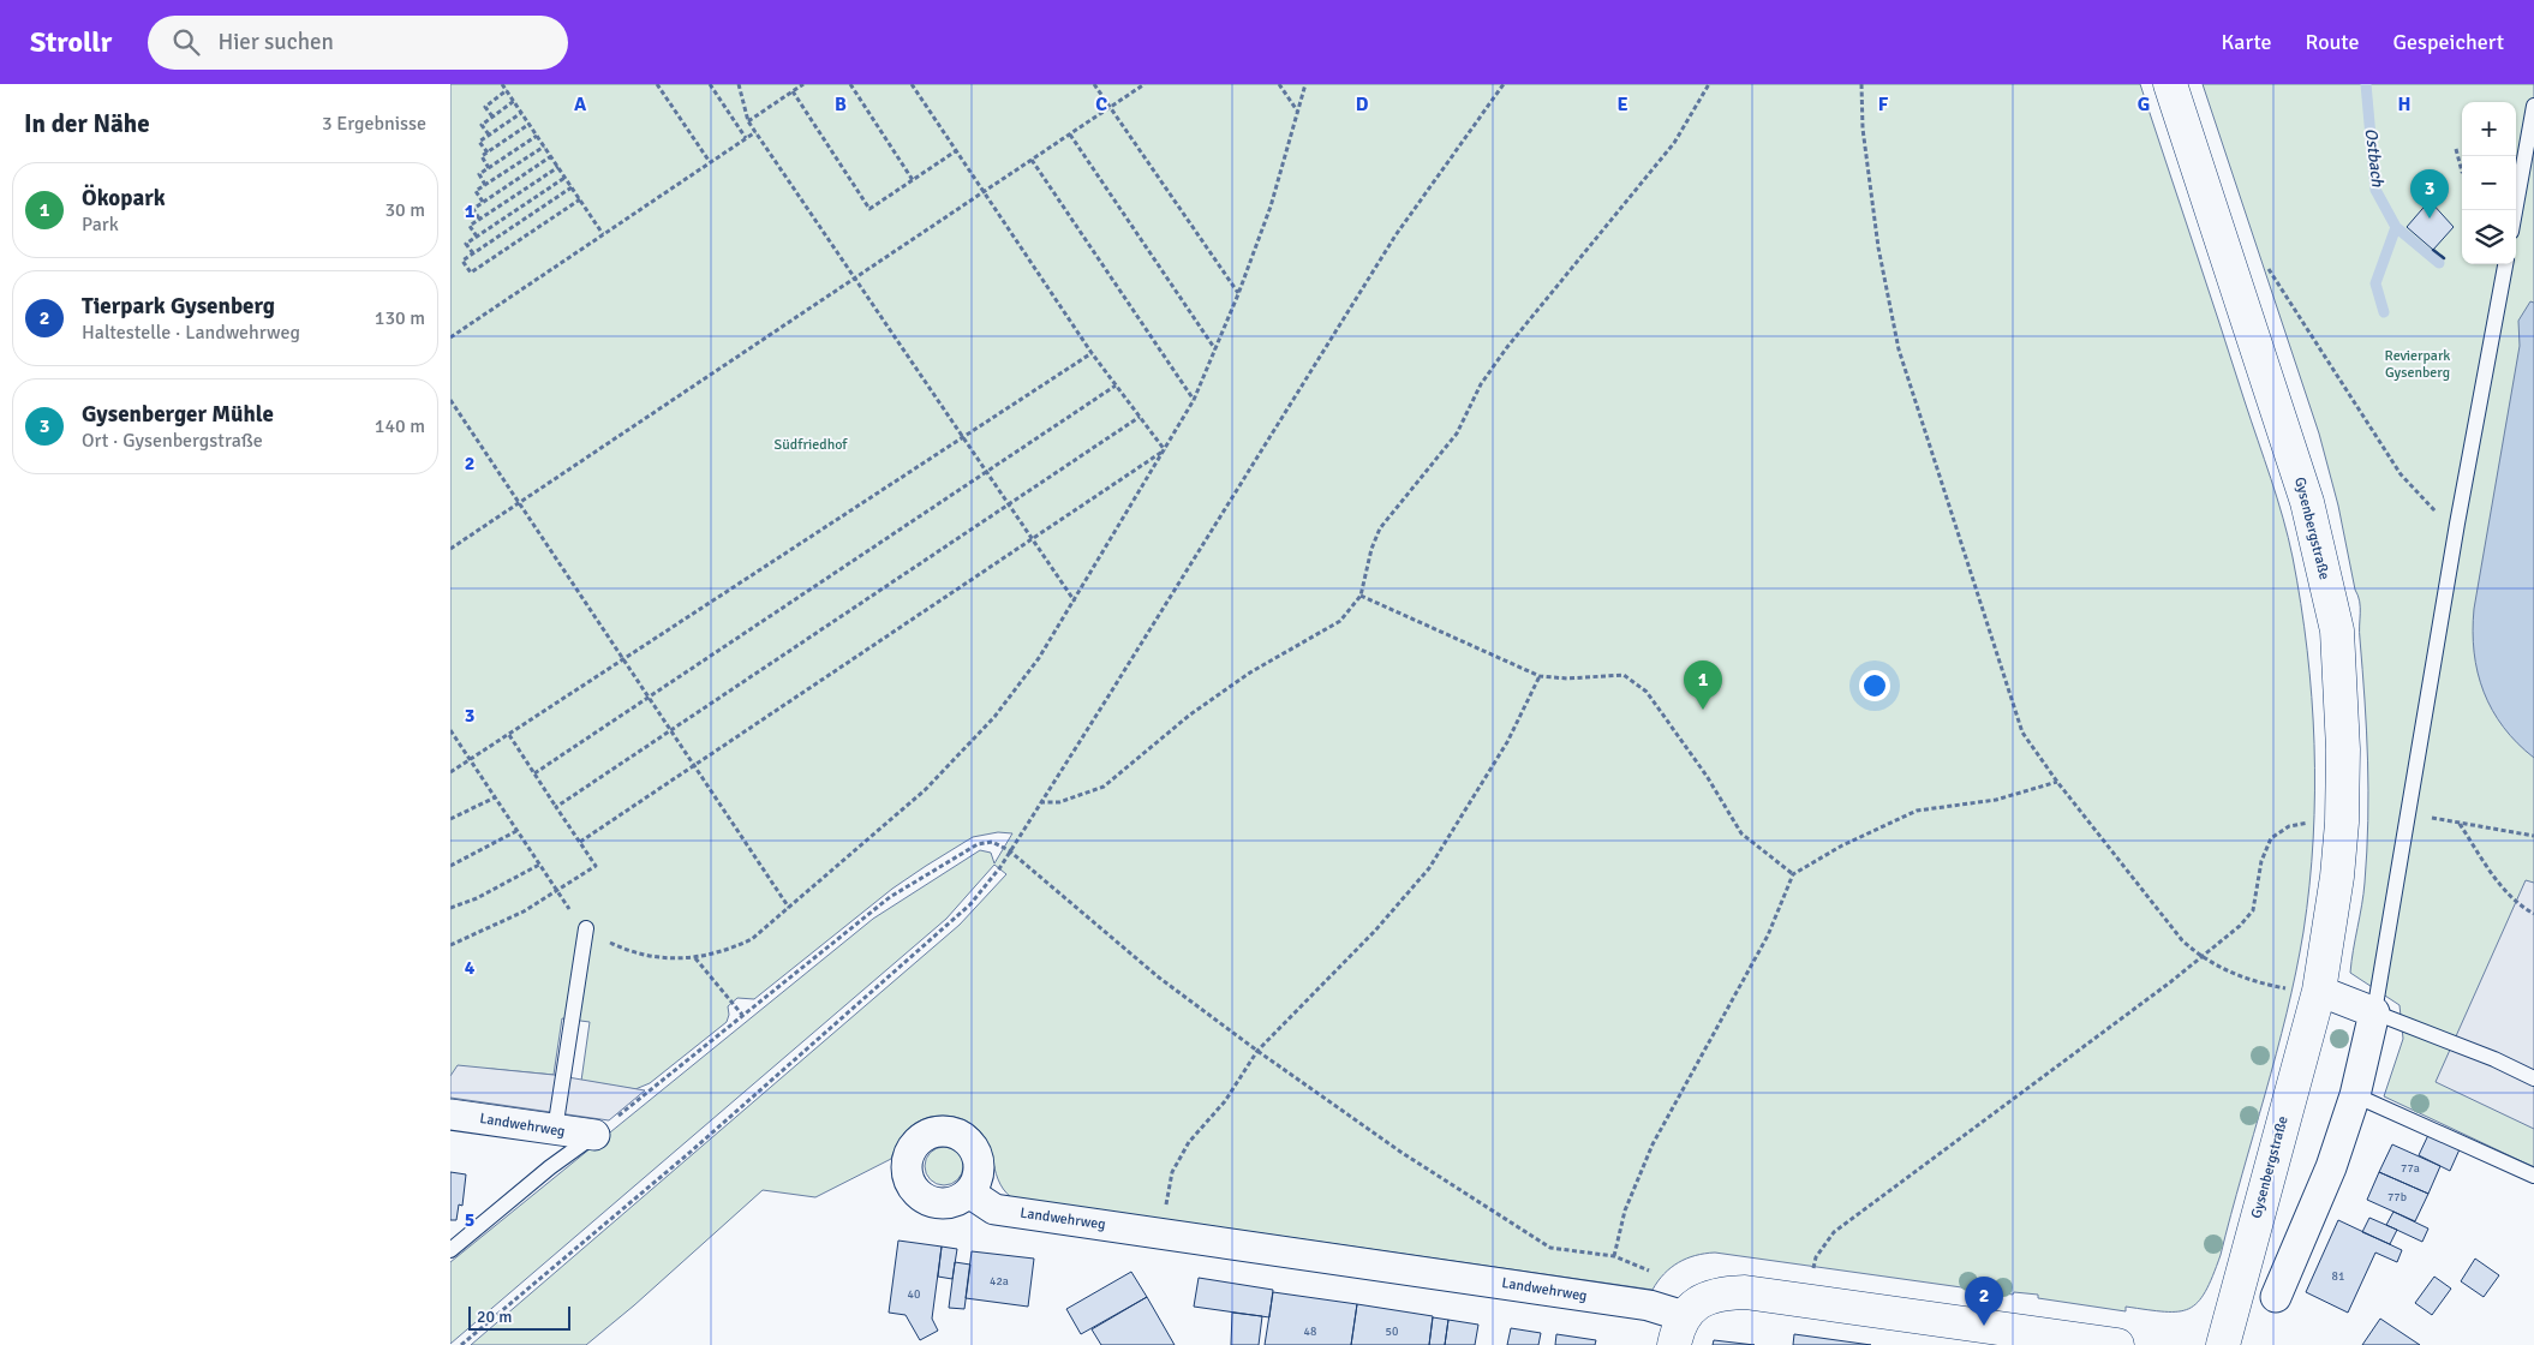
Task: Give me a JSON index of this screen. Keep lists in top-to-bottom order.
{
  "streets": {
    "street": ["Gysenbergstraße", "Landwehrweg"]
  },
  "water": ["Ostbach"],
  "parks": ["Revierpark Gysenberg", "Südfriedhof"],
  "house_numbers": [
    "77a",
    "77b",
    "81",
    "42a",
    "40",
    "48",
    "50"
  ],
  "scale_bar": "20 m",
  "page": {
    "header": "Strollr",
    "search": "Hier suchen",
    "nav": ["Karte", "Route", "Gespeichert"],
    "heading": ["In der Nähe", "3 Ergebnisse"],
    "map_buttons": ["+", "−"],
    "list": [
      {
        "mark": "1",
        "name": "Ökopark",
        "note": "Park",
        "value": "30 m"
      },
      {
        "mark": "2",
        "name": "Tierpark Gysenberg",
        "note": "Haltestelle · Landwehrweg",
        "value": "130 m"
      },
      {
        "mark": "3",
        "name": "Gysenberger Mühle",
        "note": "Ort · Gysenbergstraße",
        "value": "140 m"
      }
    ],
    "pins": ["3", "1", "2"],
    "scale": "20 m"
  },
  "grid": {
    "columns": [
      "A",
      "B",
      "C",
      "D",
      "E",
      "F",
      "G",
      "H"
    ],
    "rows": [
      "1",
      "2",
      "3",
      "4",
      "5"
    ]
  }
}
